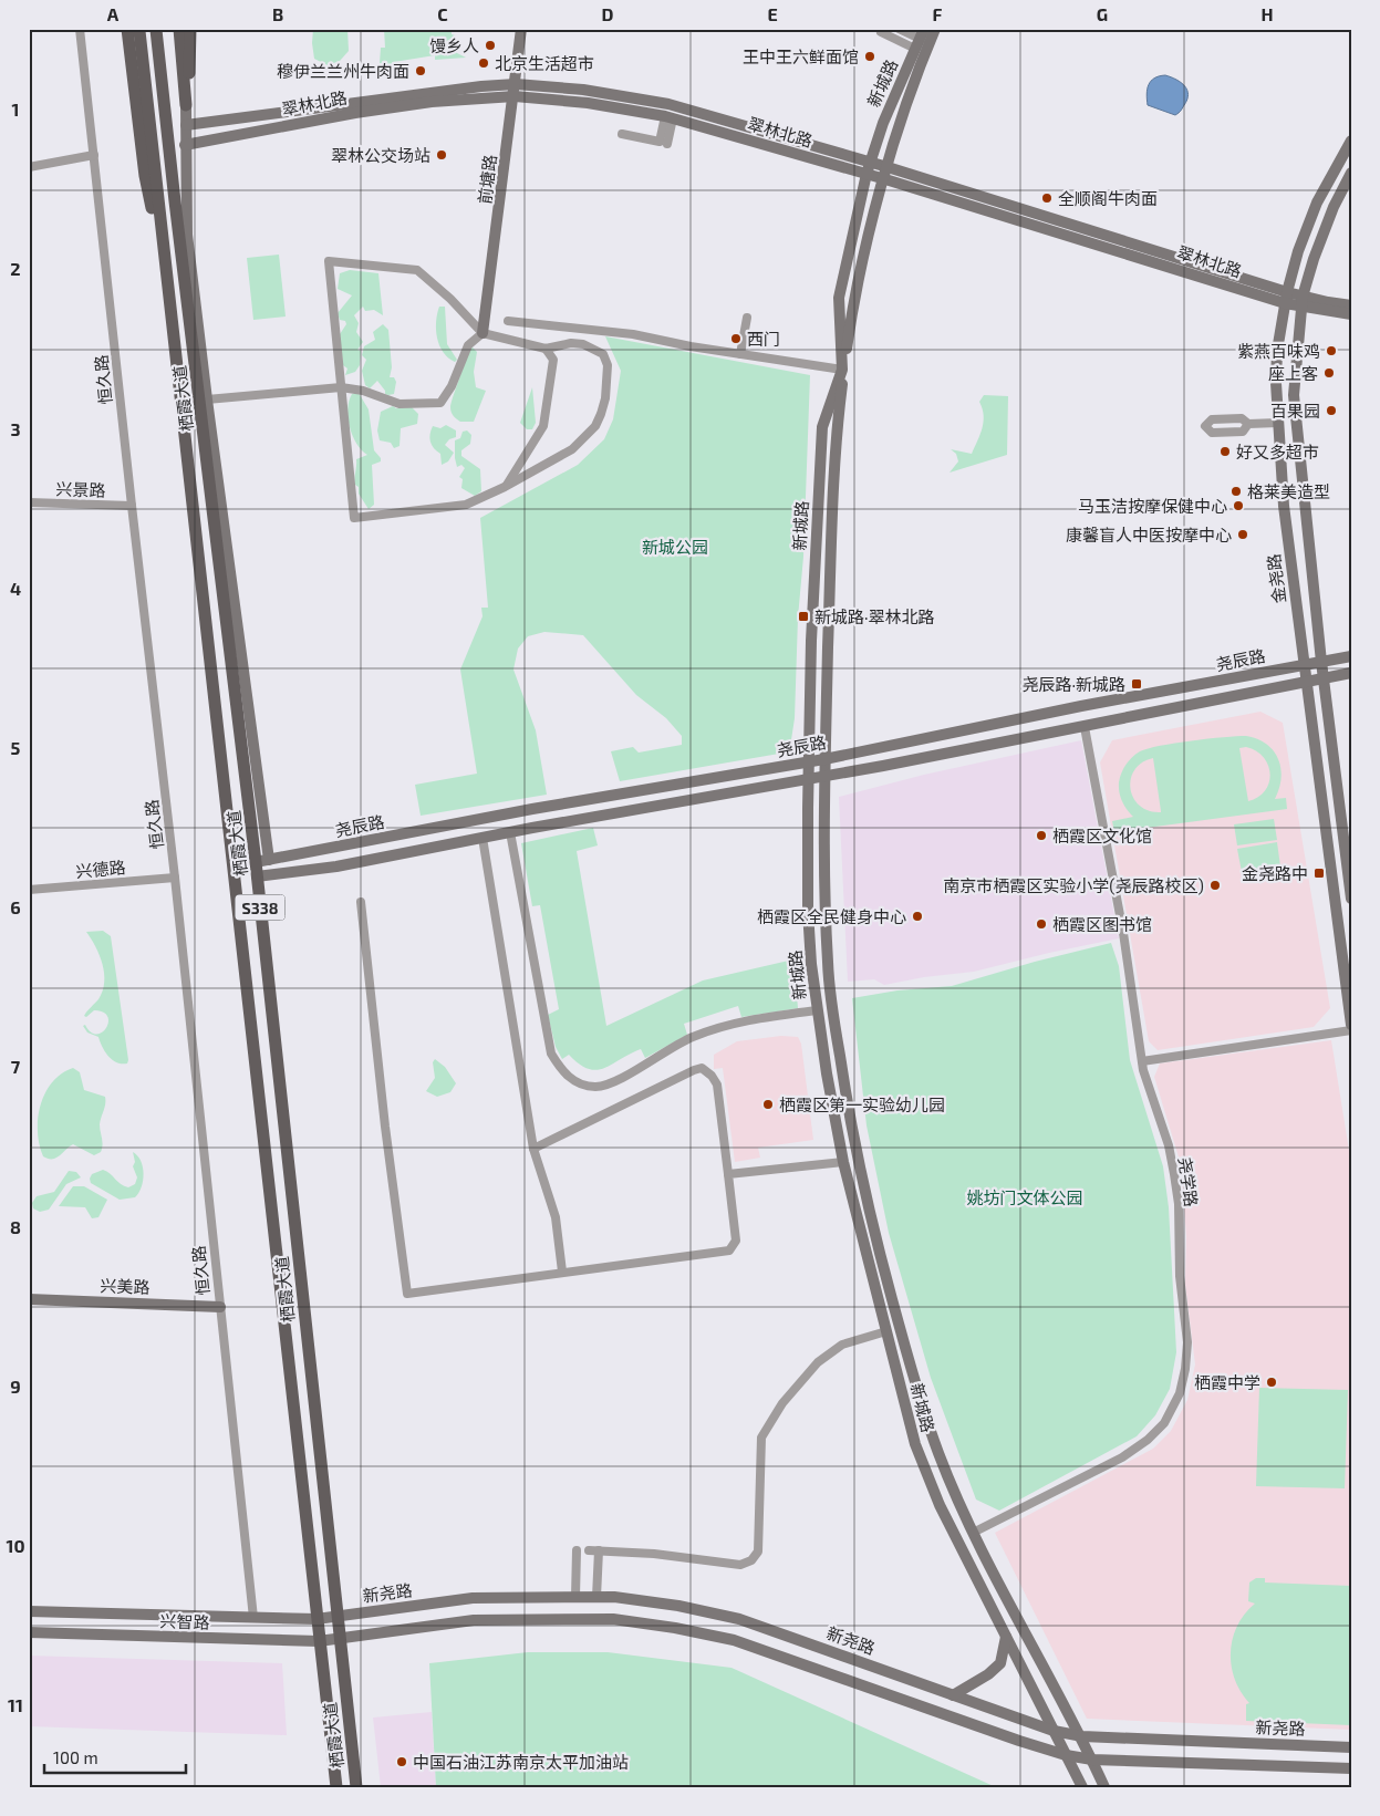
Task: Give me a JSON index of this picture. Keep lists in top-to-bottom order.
{
  "streets": {
    "main road": [
      "新城路",
      "翠林北路",
      "前塘路",
      "栖霞大道",
      "金尧路",
      "尧辰路",
      "S338",
      "兴美路",
      "新尧路",
      "兴智路"
    ],
    "street": [
      "恒久路",
      "兴景路",
      "兴德路",
      "尧学路"
    ]
  },
  "crossings": [
    ["新城路", "翠林北路"],
    ["新城路", "尧辰路"],
    ["新城路", "尧学路"],
    ["新城路", "新尧路"],
    ["翠林北路", "前塘路"],
    ["翠林北路", "金尧路"],
    ["恒久路", "兴景路"],
    ["恒久路", "兴德路"],
    ["恒久路", "兴美路"],
    ["恒久路", "兴智路"],
    ["栖霞大道", "尧辰路"],
    ["栖霞大道", "新尧路"],
    ["栖霞大道", "兴智路"],
    ["金尧路", "尧辰路"],
    ["尧辰路", "尧学路"],
    ["新尧路", "兴智路"]
  ],
  "parks": ["新城公园", "姚坊门文体公园"],
  "places": {
    "other": [
      "馒乡人",
      "王中王六鲜面馆",
      "北京生活超市",
      "穆伊兰兰州牛肉面",
      "翠林公交场站",
      "全顺阁牛肉面",
      "西门",
      "紫燕百味鸡",
      "座上客",
      "百果园",
      "好又多超市",
      "格莱美造型",
      "马玉洁按摩保健中心",
      "康馨盲人中医按摩中心",
      "栖霞区文化馆",
      "南京市栖霞区实验小学(尧辰路校区)",
      "栖霞区全民健身中心",
      "栖霞区图书馆",
      "栖霞区第一实验幼儿园",
      "栖霞中学",
      "中国石油江苏南京太平加油站"
    ],
    "transit": ["新城路·翠林北路", "尧辰路·新城路", "金尧路中"]
  },
  "scale_bar": "100 m",
  "grid": {
    "columns": [
      "A",
      "B",
      "C",
      "D",
      "E",
      "F",
      "G",
      "H"
    ],
    "rows": [
      "1",
      "2",
      "3",
      "4",
      "5",
      "6",
      "7",
      "8",
      "9",
      "10",
      "11"
    ]
  }
}
